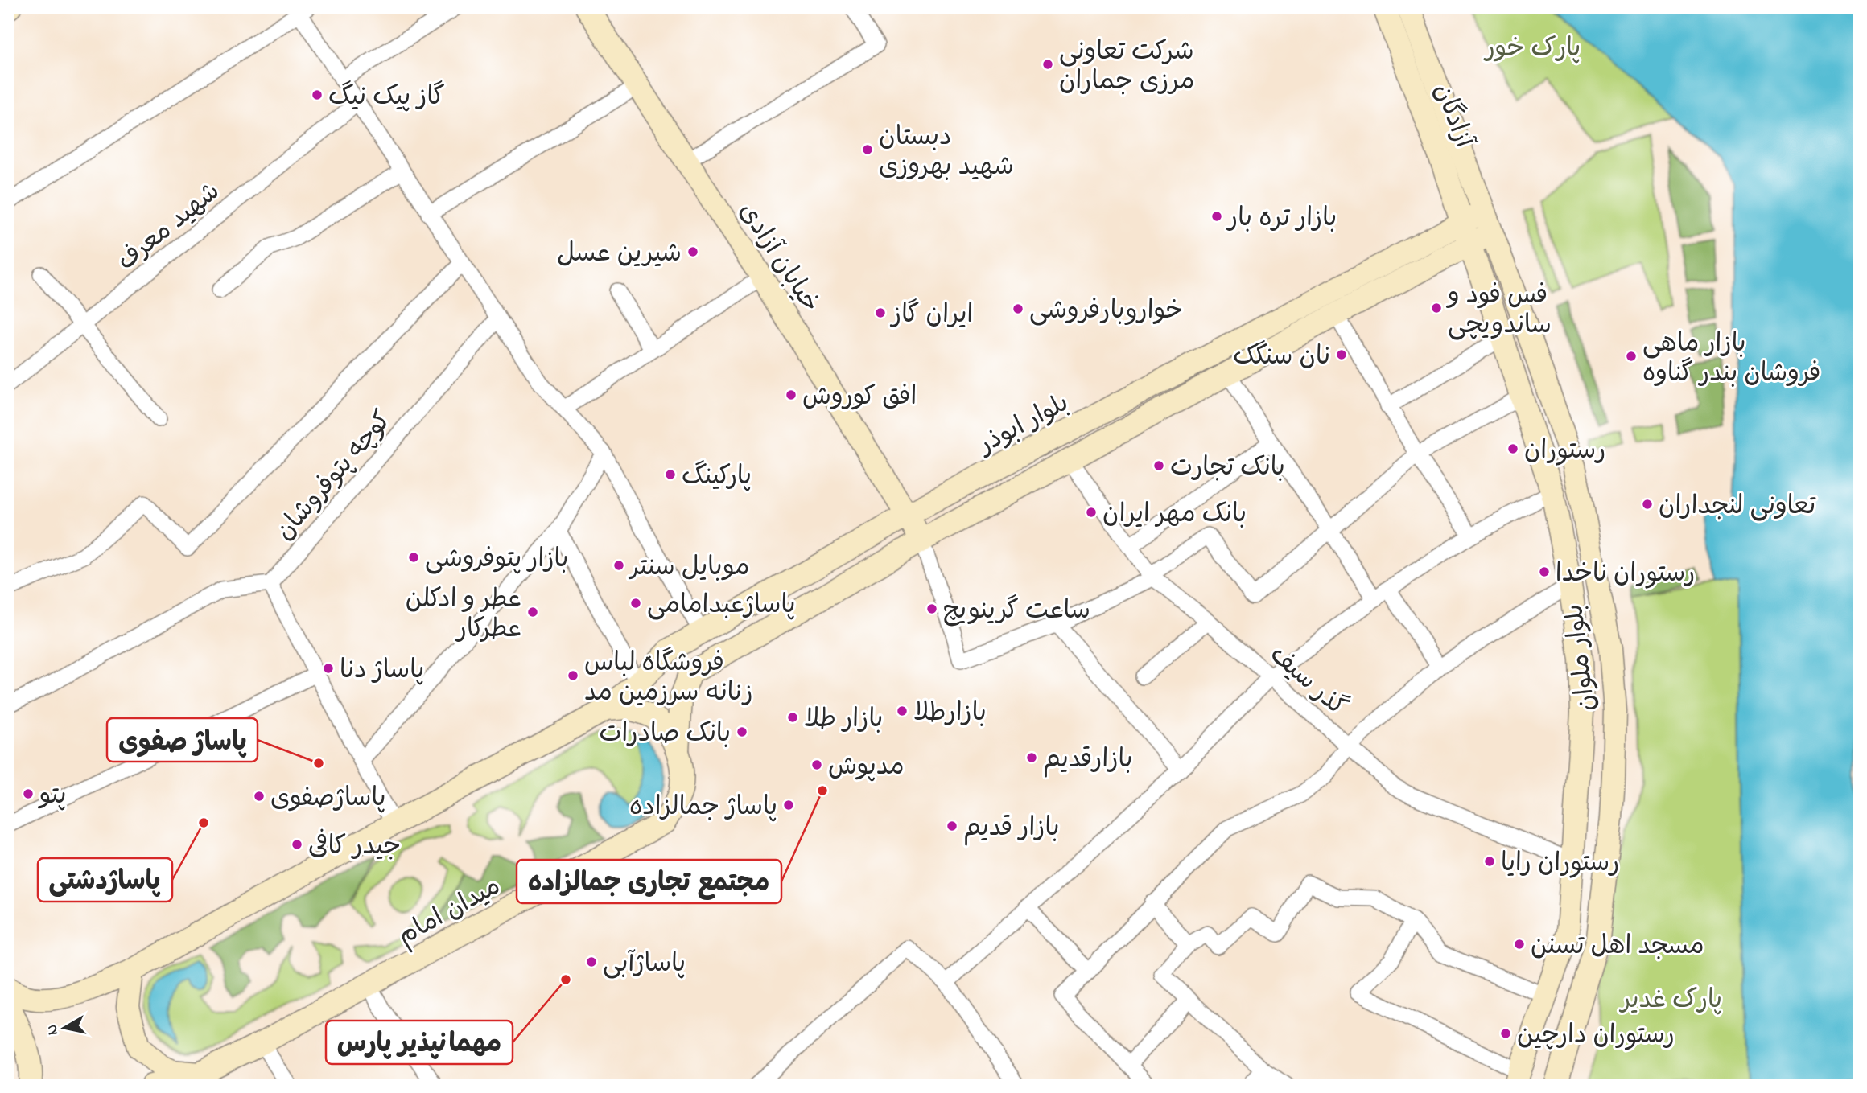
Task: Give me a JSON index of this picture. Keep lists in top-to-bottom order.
{
  "streets": {
    "main road": [
      "آزادگان",
      "خیابان آزادی",
      "بلوار ابوذر",
      "بلوار ملوان",
      "میدان امام"
    ],
    "street": ["شهید معرف", "کوچه پتوفروشان", "گذر سیف"]
  },
  "crossings": [
    ["آزادگان", "بلوار ابوذر"],
    ["آزادگان", "بلوار ملوان"],
    ["خیابان آزادی", "بلوار ابوذر"],
    ["بلوار ابوذر", "میدان امام"],
    ["بلوار ملوان", "گذر سیف"]
  ],
  "parks": ["پارک خور", "پارک غدیر"],
  "places": [
    "شرکت تعاونی مرزی جماران",
    "گاز پیک نیگ",
    "دبستان شهید بهروزی",
    "بازار تره بار",
    "شیرین عسل",
    "فس فود و ساندویچی",
    "خواروبارفروشی",
    "ایران گاز",
    "نان سنگک",
    "بازار ماهی فروشان بندر گناوه",
    "افق کوروش",
    "رستوران",
    "بانک تجارت",
    "پارکینگ",
    "تعاونی لنجداران",
    "بانک مهر ایران",
    "بازار پتوفروشی",
    "موبایل سنتر",
    "رستوران ناخدا",
    "پاساژعبدامامی",
    "ساعت گرینویچ",
    "عطر و ادکلن عطرکار",
    "پاساژ دنا",
    "فروشگاه لباس زنانه سرزمین مد",
    "بازارطلا",
    "بازار طلا",
    "بانک صادرات",
    "بازارقدیم",
    "پاساژ صفوی",
    "مدپوش",
    "مجتمع تجاری جمالزاده",
    "پتو",
    "پاساژصفوی",
    "پاساژ جمالزاده",
    "پاساژدشتی",
    "بازار قدیم",
    "جیدر کافی",
    "رستوران رایا",
    "مسجد اهل تسنن",
    "پاساژآبی",
    "مهمانپذیر پارس",
    "رستوران دارچین"
  ],
  "north": "left"
}
